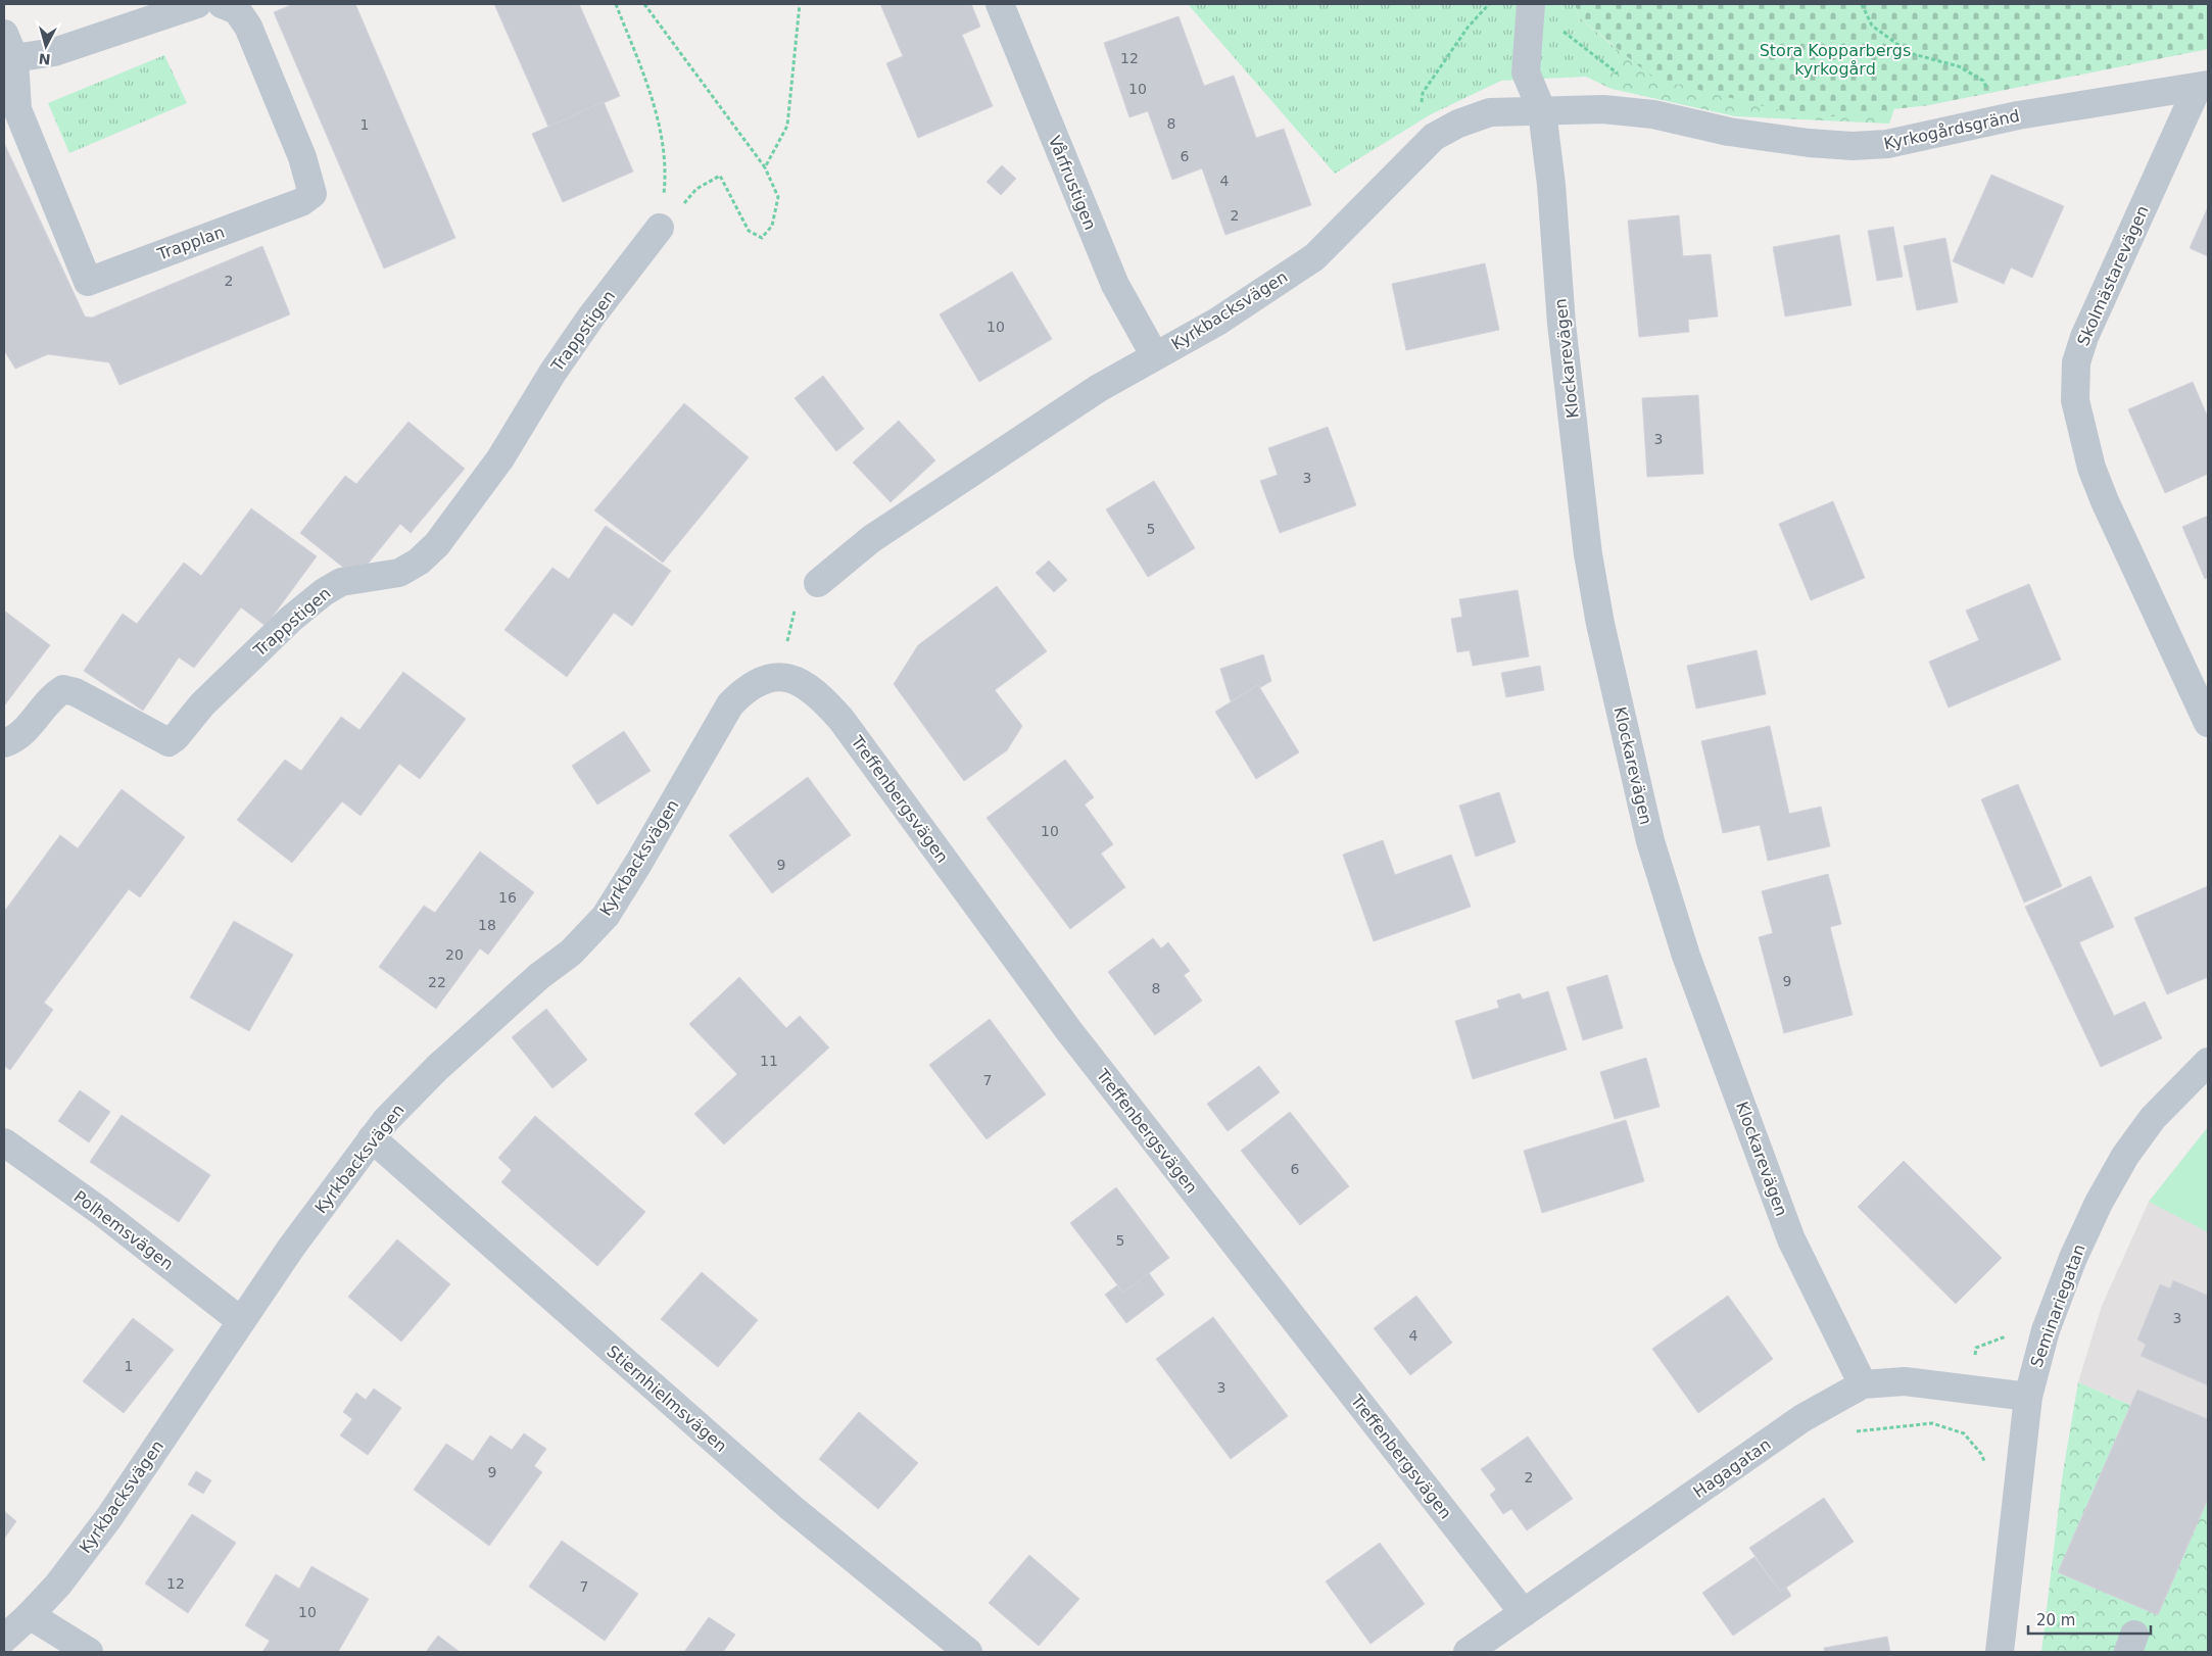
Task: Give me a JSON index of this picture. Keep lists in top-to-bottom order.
{
  "streets": {
    "street": [
      "Kyrkogårdsgränd",
      "Vårfrustigen",
      "Trapplan",
      "Skolmästarevägen",
      "Kyrkbacksvägen",
      "Trappstigen",
      "Klockarevägen",
      "Treffenbergsvägen",
      "Polhemsvägen",
      "Seminariegatan",
      "Stiernhielmsvägen",
      "Hagagatan"
    ]
  },
  "crossings": [
    ["Kyrkogårdsgränd", "Skolmästarevägen"],
    ["Kyrkogårdsgränd", "Kyrkbacksvägen"],
    ["Kyrkogårdsgränd", "Klockarevägen"],
    ["Vårfrustigen", "Kyrkbacksvägen"],
    ["Kyrkbacksvägen", "Klockarevägen"],
    ["Kyrkbacksvägen", "Treffenbergsvägen"],
    ["Kyrkbacksvägen", "Polhemsvägen"],
    ["Kyrkbacksvägen", "Stiernhielmsvägen"],
    ["Klockarevägen", "Hagagatan"],
    ["Treffenbergsvägen", "Hagagatan"],
    ["Seminariegatan", "Hagagatan"]
  ],
  "parks": ["Stora Kopparbergs kyrkogård"],
  "house_numbers": [
    "12",
    "10",
    "8",
    "1",
    "6",
    "4",
    "2",
    "2",
    "10",
    "3",
    "3",
    "5",
    "10",
    "9",
    "16",
    "18",
    "20",
    "9",
    "22",
    "8",
    "11",
    "7",
    "6",
    "5",
    "3",
    "4",
    "1",
    "3",
    "9",
    "2",
    "12",
    "7",
    "10"
  ],
  "scale_bar": "20 m",
  "north": "bottom"
}
